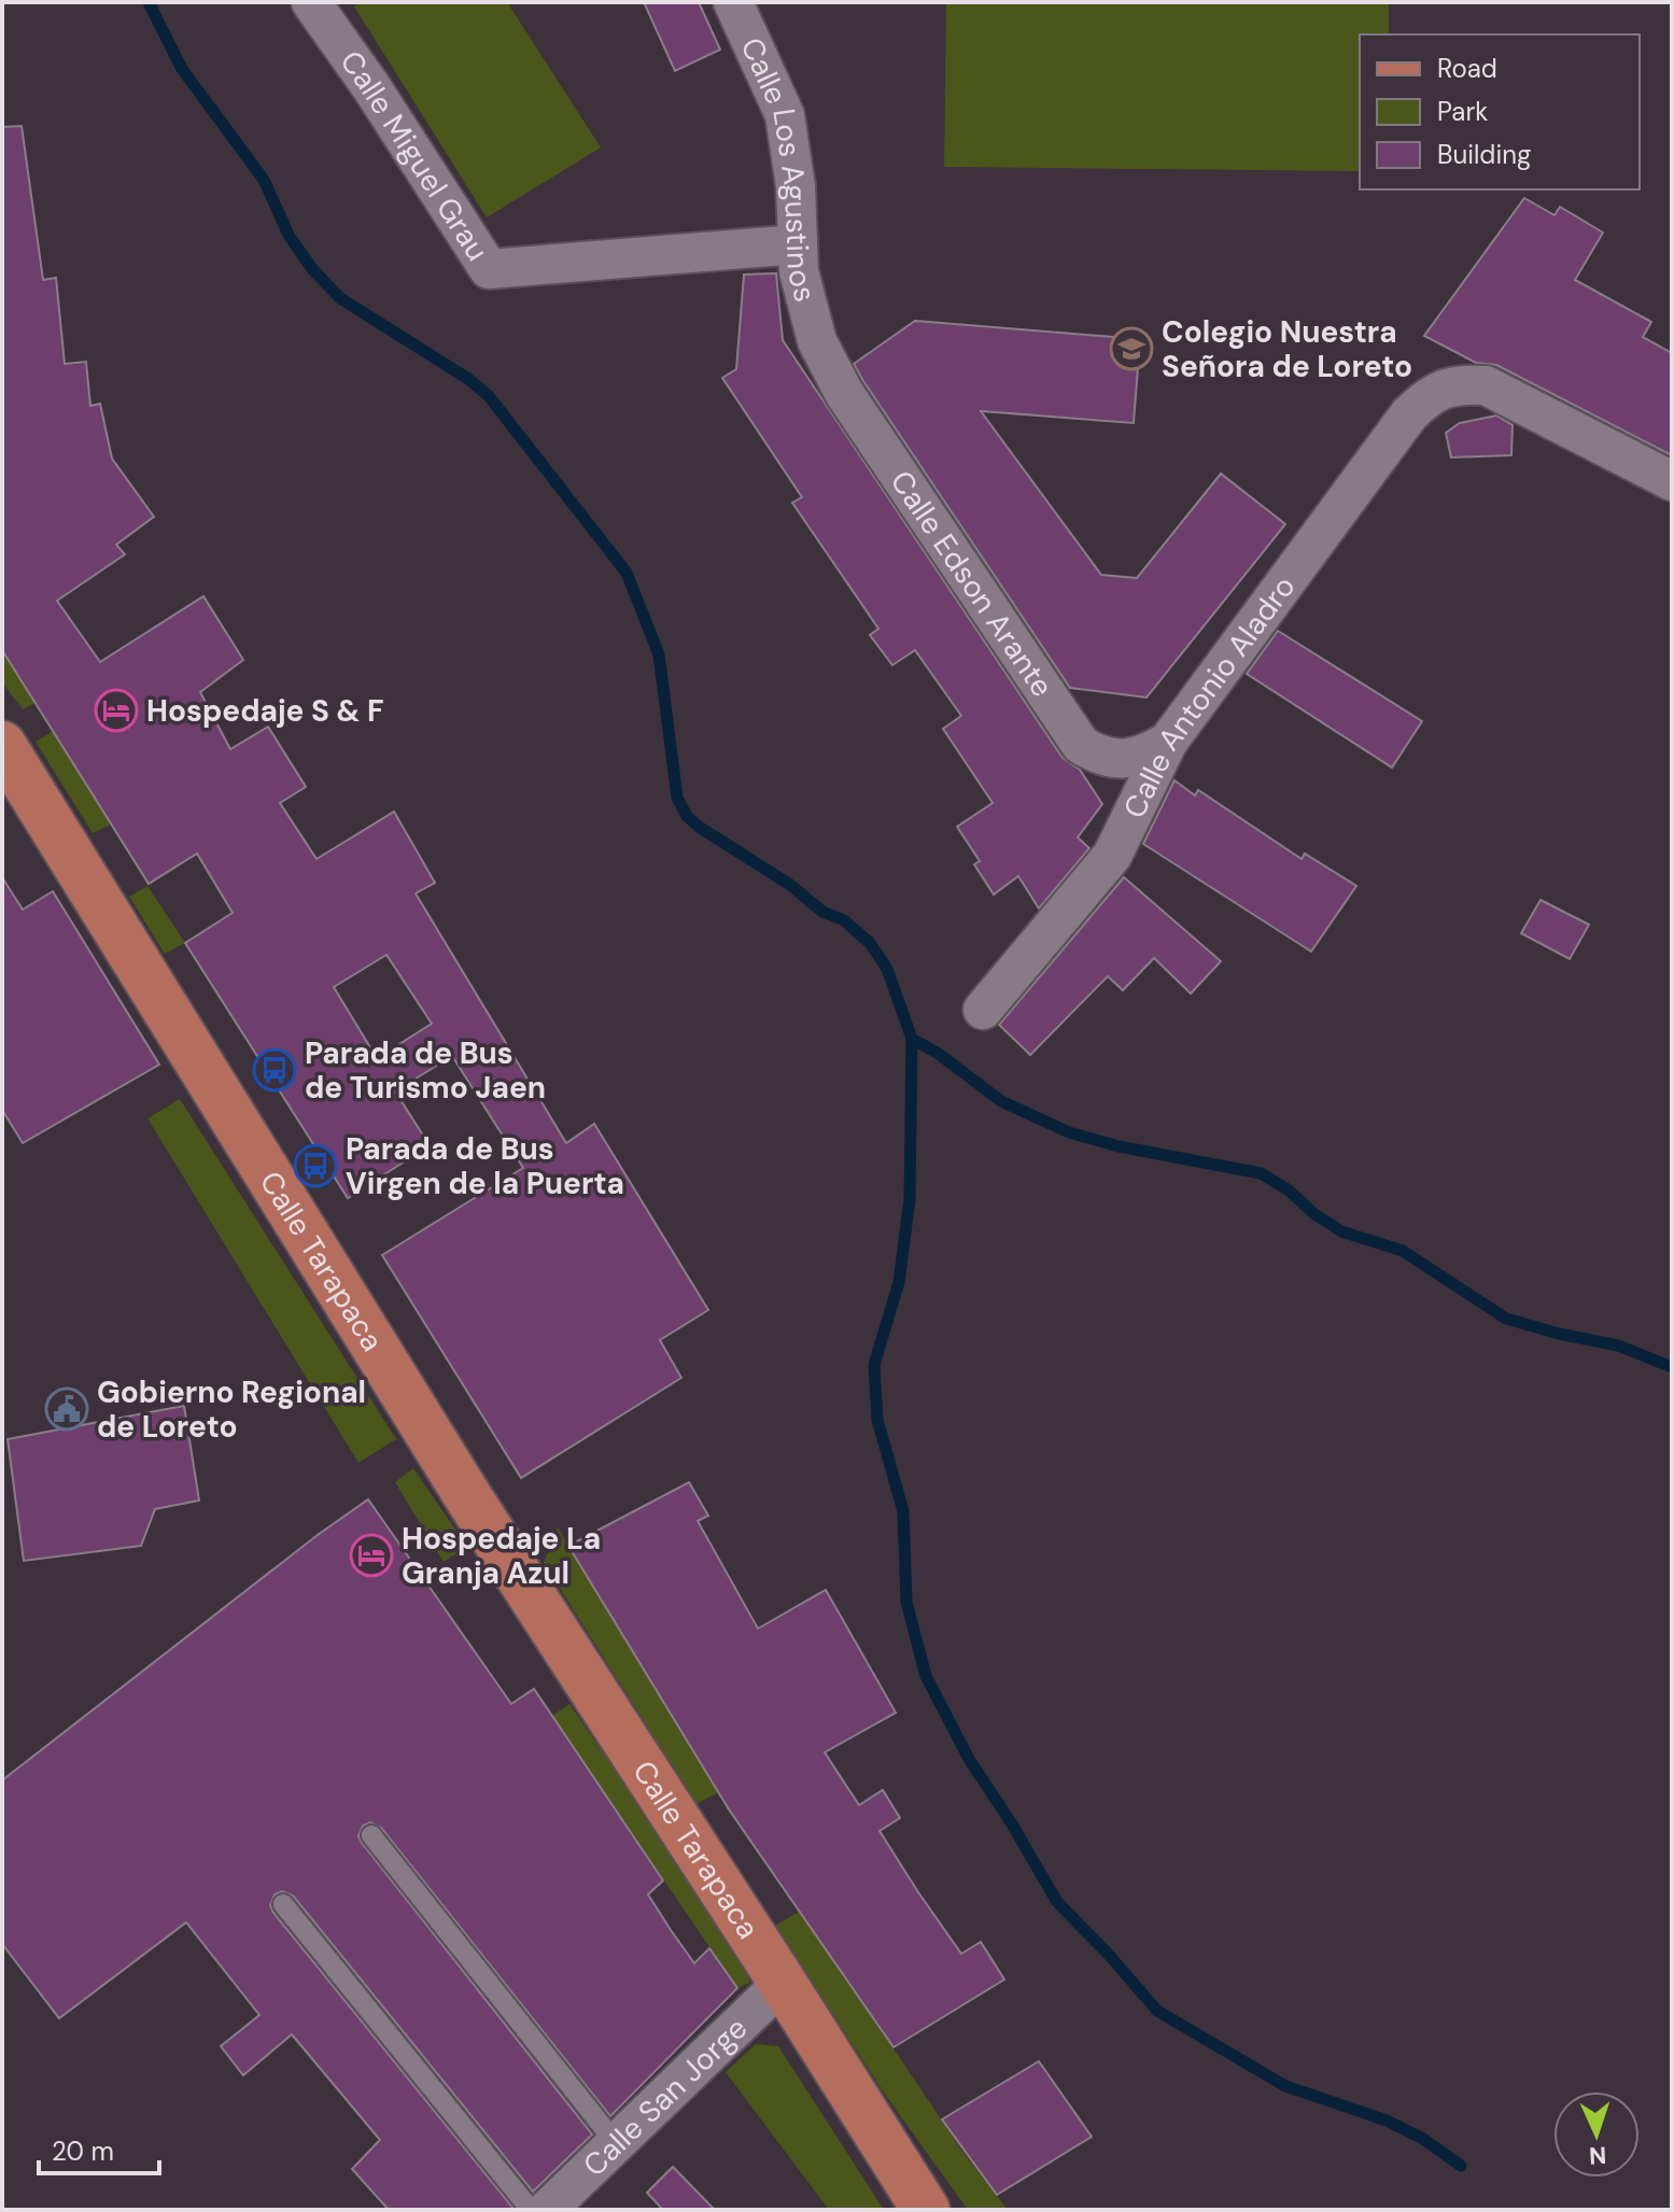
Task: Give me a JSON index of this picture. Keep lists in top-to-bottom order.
{
  "streets": {
    "main road": ["Calle Tarapaca"],
    "street": [
      "Calle Miguel Grau",
      "Calle Los Agustinos",
      "Calle Edson Arante",
      "Calle Antonio Aladro",
      "Calle San Jorge"
    ]
  },
  "crossings": [
    ["Calle Miguel Grau", "Calle Los Agustinos"],
    ["Calle Los Agustinos", "Calle Edson Arante"],
    ["Calle Edson Arante", "Calle Antonio Aladro"],
    ["Calle Tarapaca", "Calle San Jorge"]
  ],
  "places": {
    "school or university": ["Colegio Nuestra Señora de Loreto"],
    "hotel": ["Hospedaje S & F", "Hospedaje La Granja Azul"],
    "bus stop": ["Parada de Bus de Turismo Jaen", "Parada de Bus Virgen de la Puerta"],
    "public building": ["Gobierno Regional de Loreto"]
  },
  "legend": ["Road", "Park", "Building"],
  "scale_bar": "20 m",
  "north": "bottom"
}
